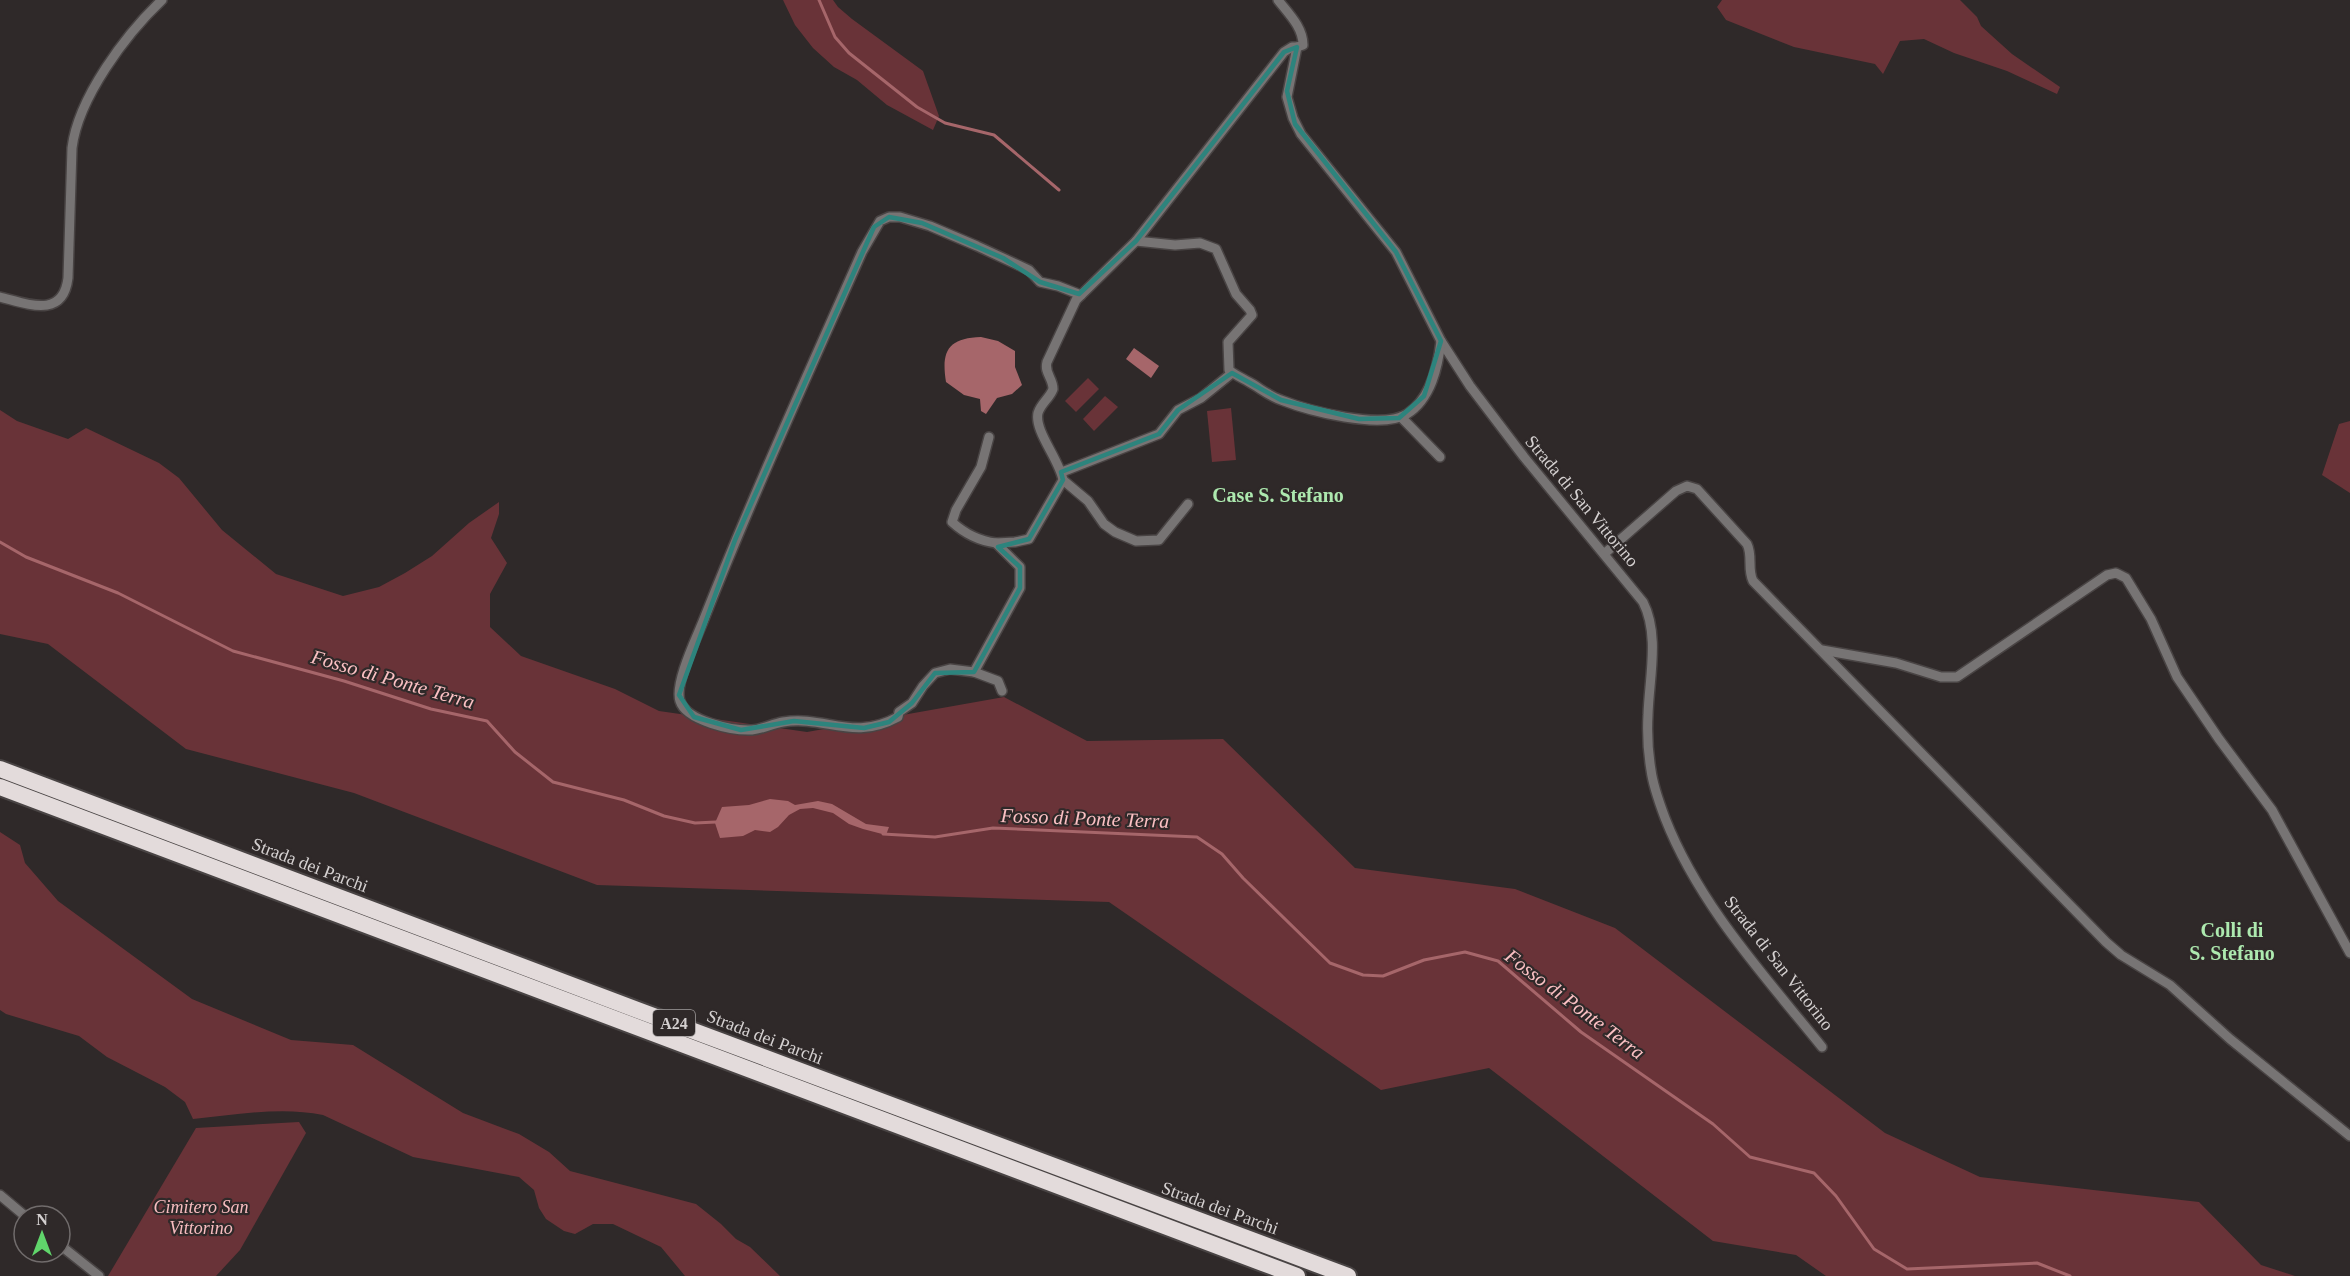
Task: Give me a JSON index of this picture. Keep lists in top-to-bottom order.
{
  "streets": {
    "highway": ["Strada dei Parchi", "A24"],
    "street": ["Strada di San Vittorino"]
  },
  "districts": ["Case S. Stefano", "Colli di S. Stefano"],
  "water": ["Fosso di Ponte Terra"],
  "parks": ["Cimitero San Vittorino"],
  "north": "top"
}
